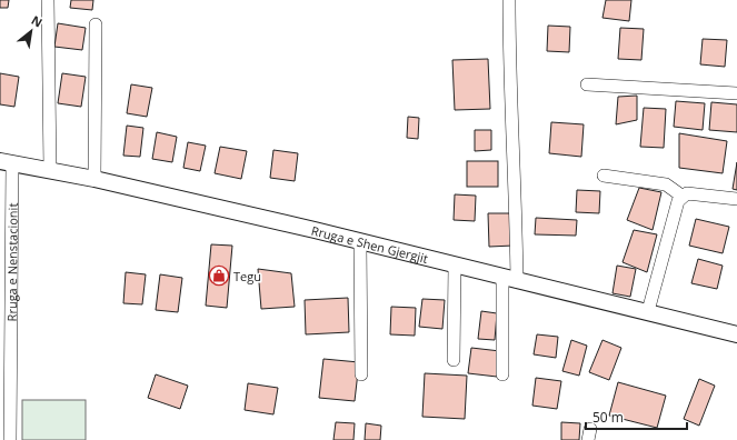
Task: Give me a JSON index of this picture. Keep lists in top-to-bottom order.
{
  "streets": {
    "street": ["Rruga e Shen Gjergjit", "Rruga e Nenstacionit"]
  },
  "crossings": [
    ["Rruga e Shen Gjergjit", "Rruga e Nenstacionit"]
  ],
  "places": {
    "shop": ["Tegu"]
  },
  "scale_bar": "50 m",
  "north": "top right"
}
